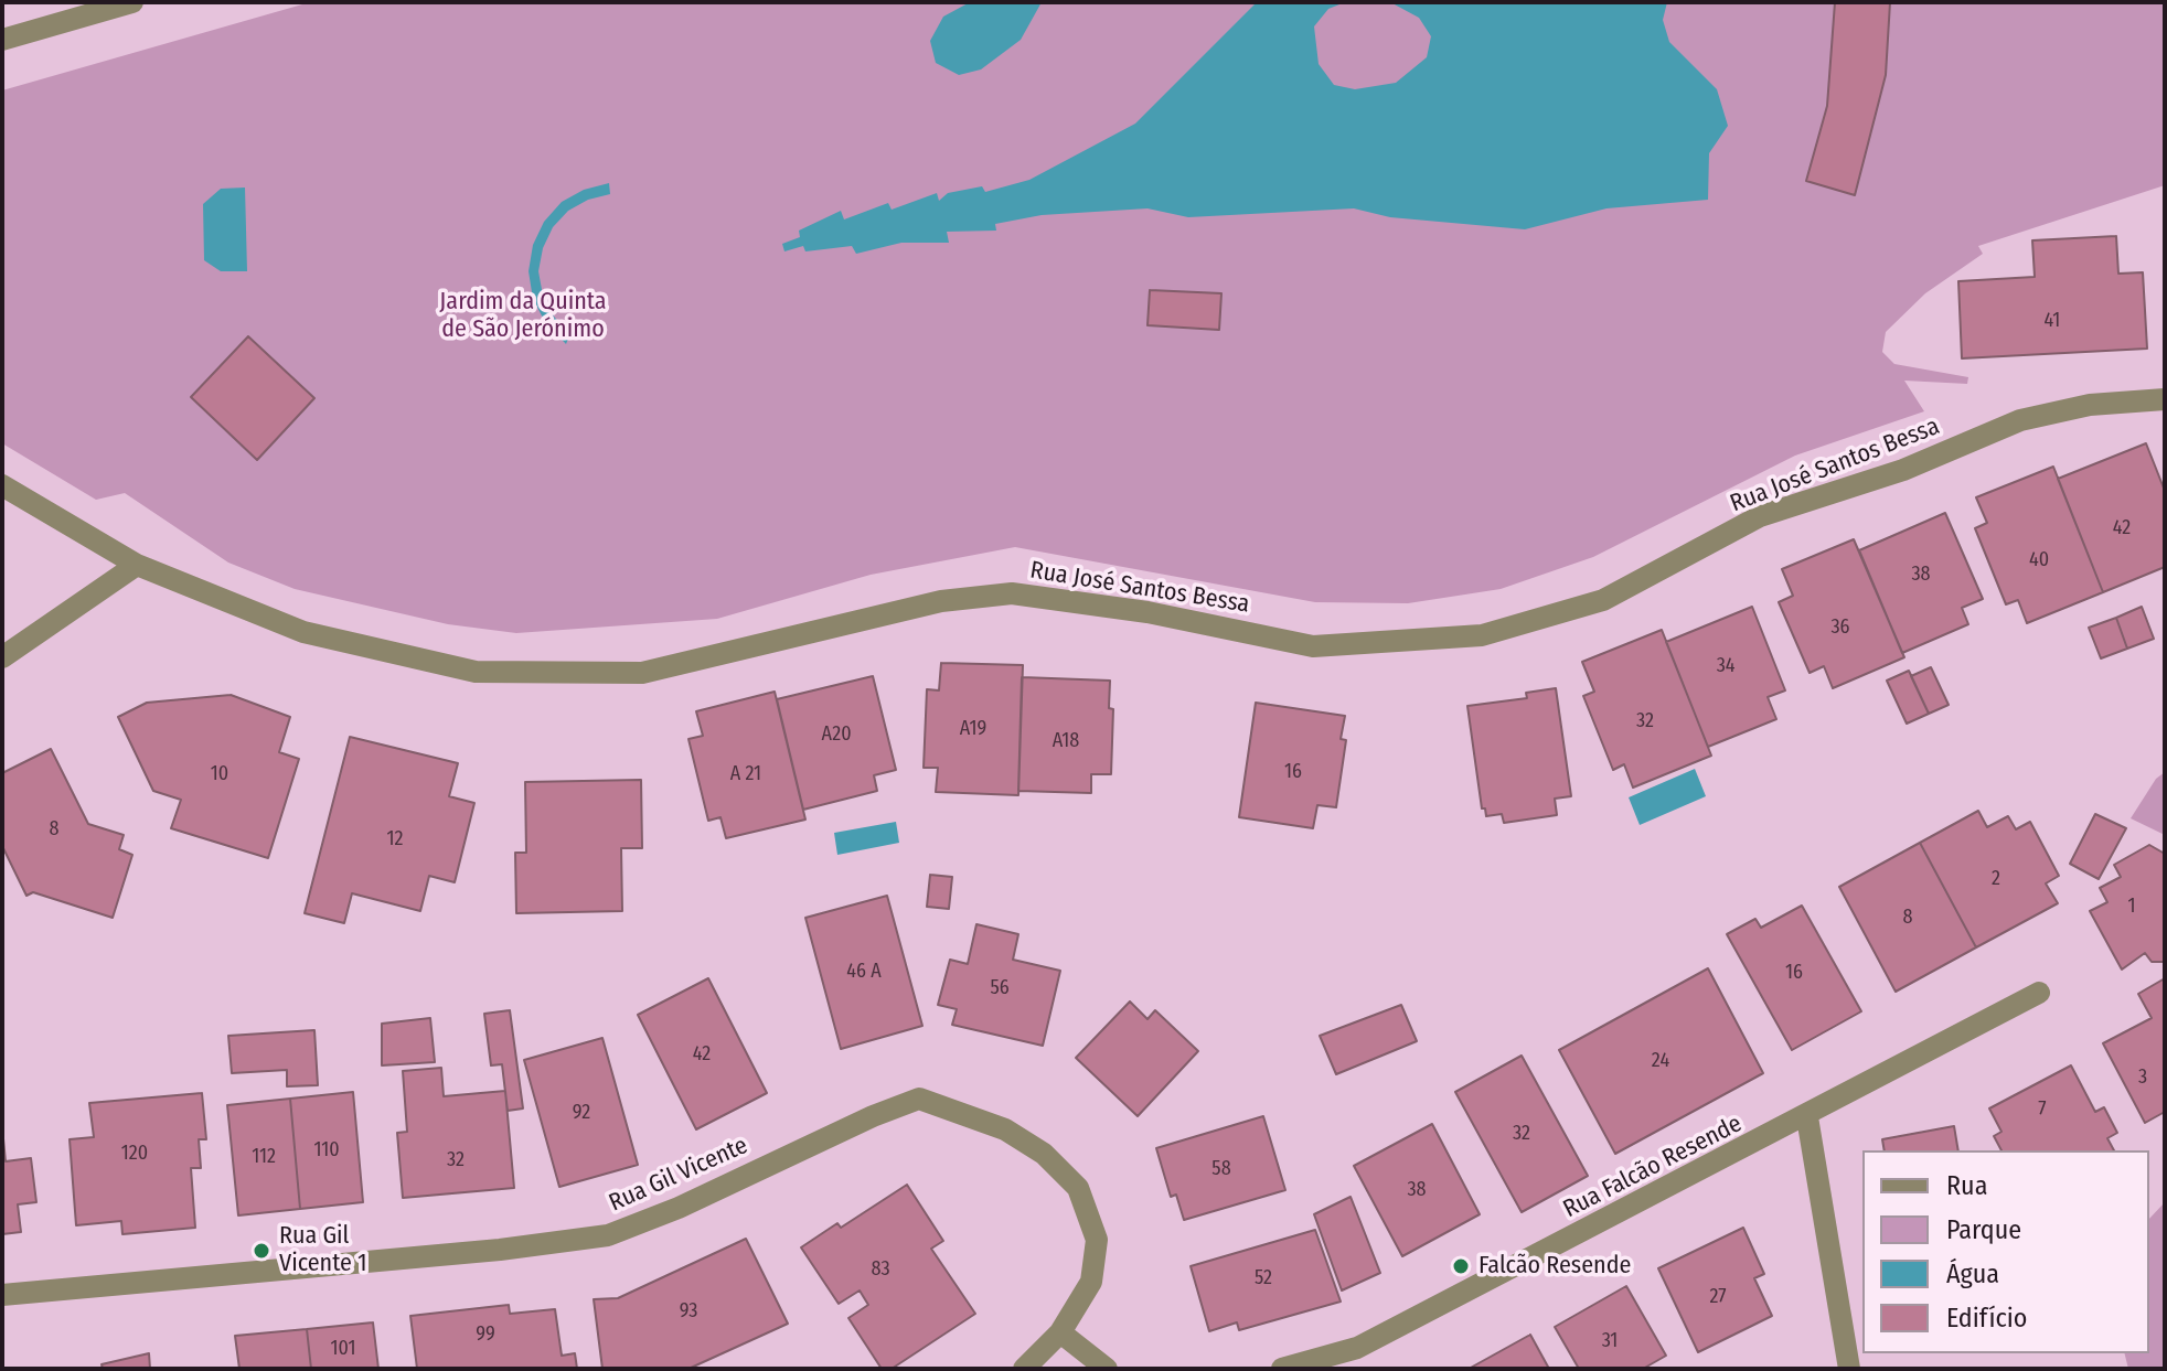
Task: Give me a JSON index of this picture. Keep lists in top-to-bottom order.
{
  "streets": {
    "street": ["Rua José Santos Bessa", "Rua Falcão Resende", "Rua Gil Vicente"]
  },
  "parks": ["Jardim da Quinta de São Jerónimo"],
  "places": ["Rua Gil Vicente 1", "Falcão Resende"],
  "house_numbers": [
    "41",
    "42",
    "40",
    "38",
    "36",
    "34",
    "32",
    "A19",
    "A20",
    "A18",
    "16",
    "10",
    "A 21",
    "8",
    "12",
    "2",
    "1",
    "8",
    "46 A",
    "16",
    "56",
    "42",
    "24",
    "3",
    "7",
    "92",
    "32",
    "110",
    "120",
    "112",
    "32",
    "58",
    "38",
    "83",
    "52",
    "27",
    "93",
    "99",
    "31",
    "101"
  ],
  "legend": [
    "Rua",
    "Parque",
    "Água",
    "Edifício"
  ]
}
